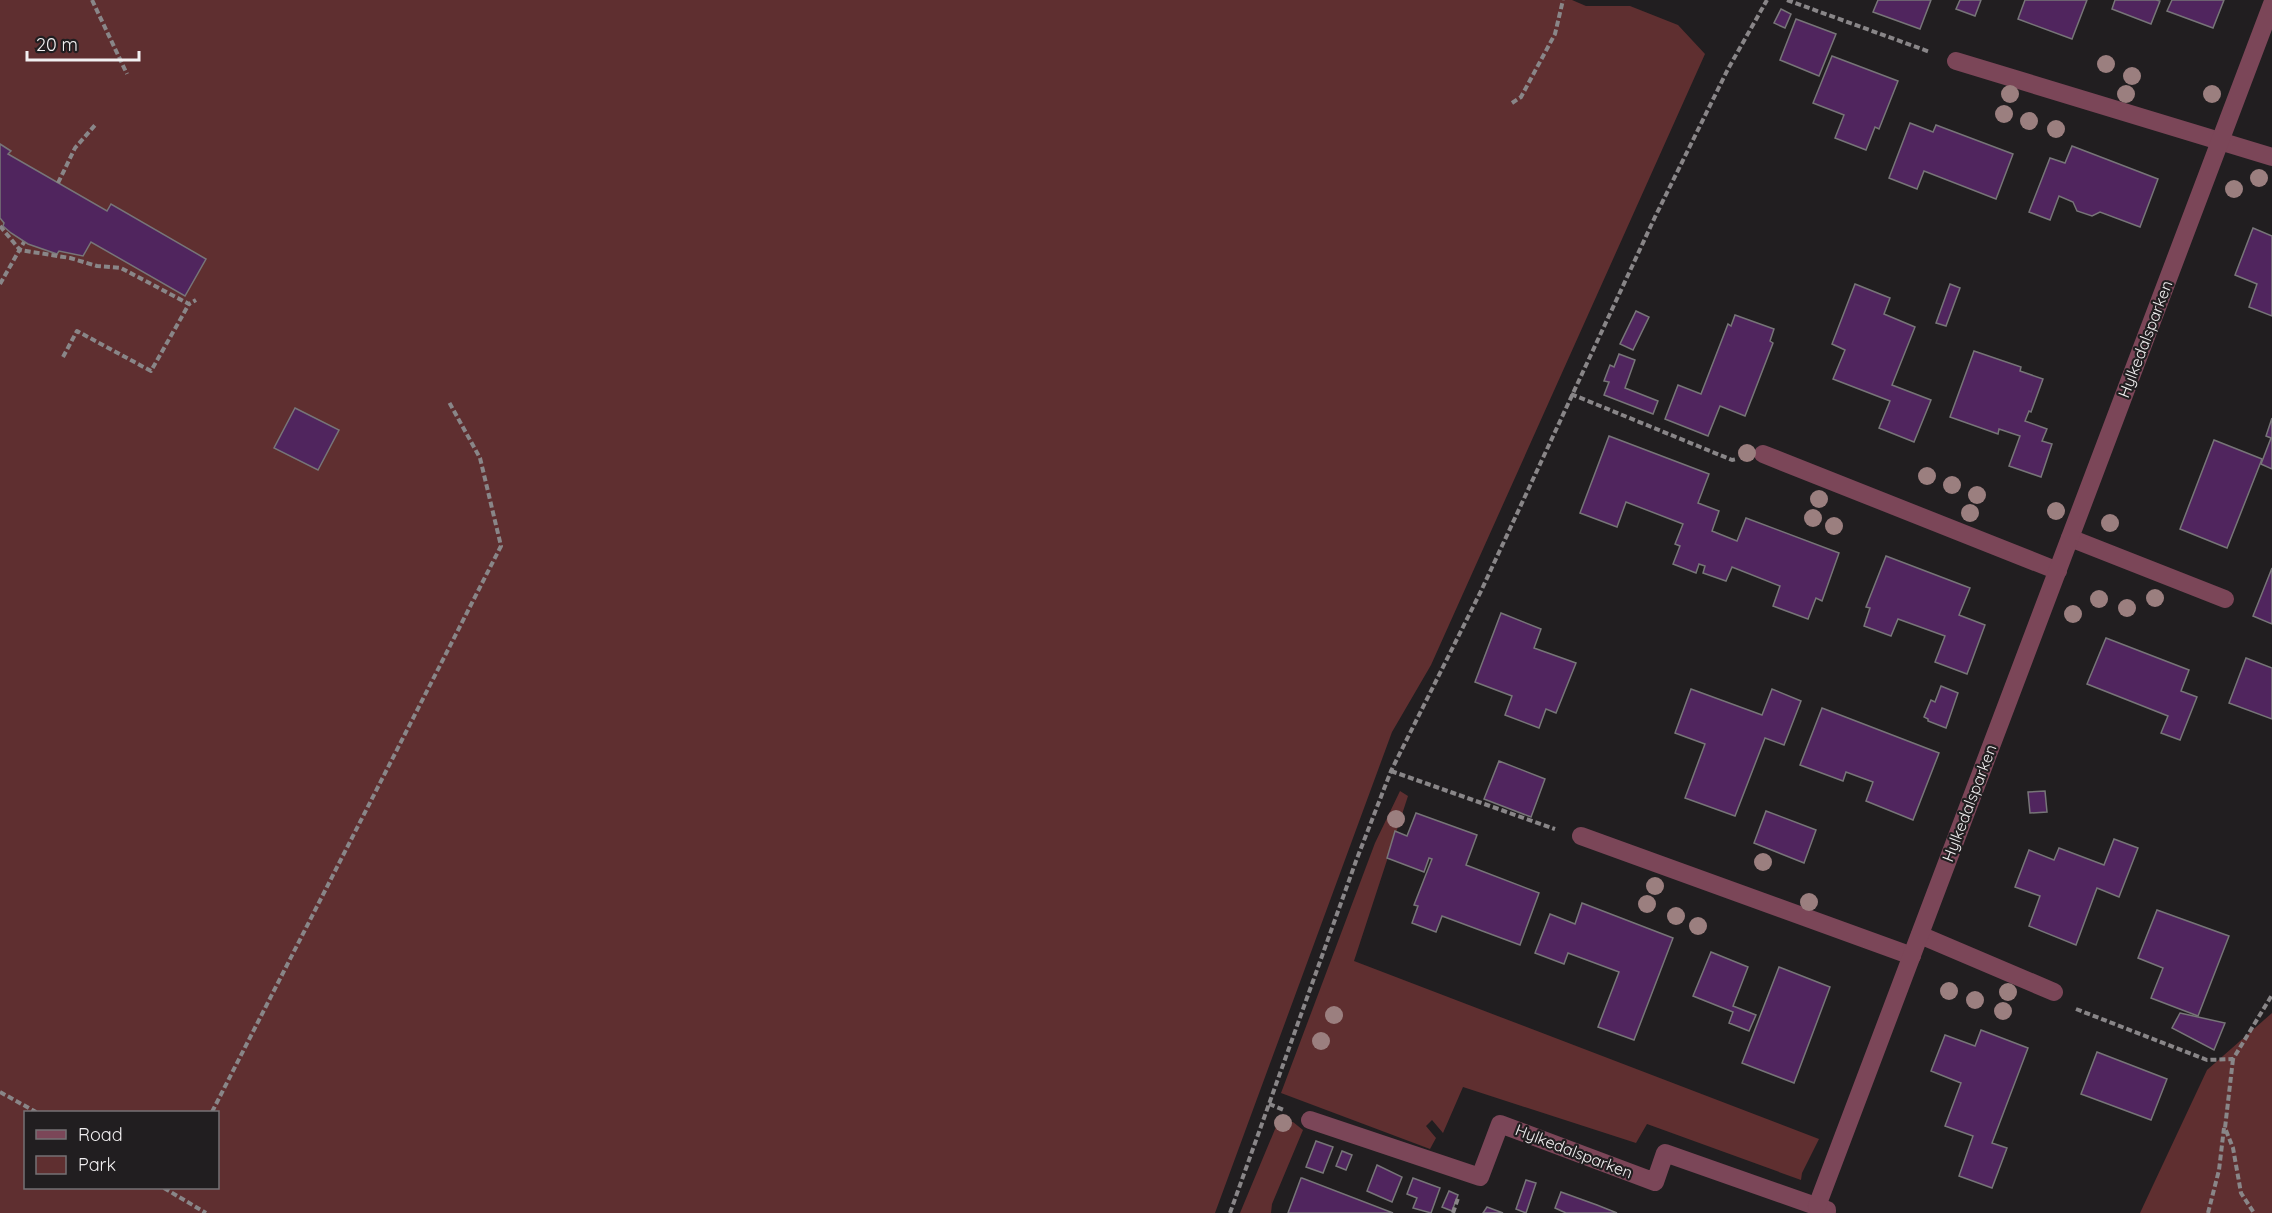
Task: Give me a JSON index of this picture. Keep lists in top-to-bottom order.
{
  "streets": {
    "street": ["Hylkedalsparken"]
  },
  "legend": ["Road", "Park"],
  "scale_bar": "20 m"
}
